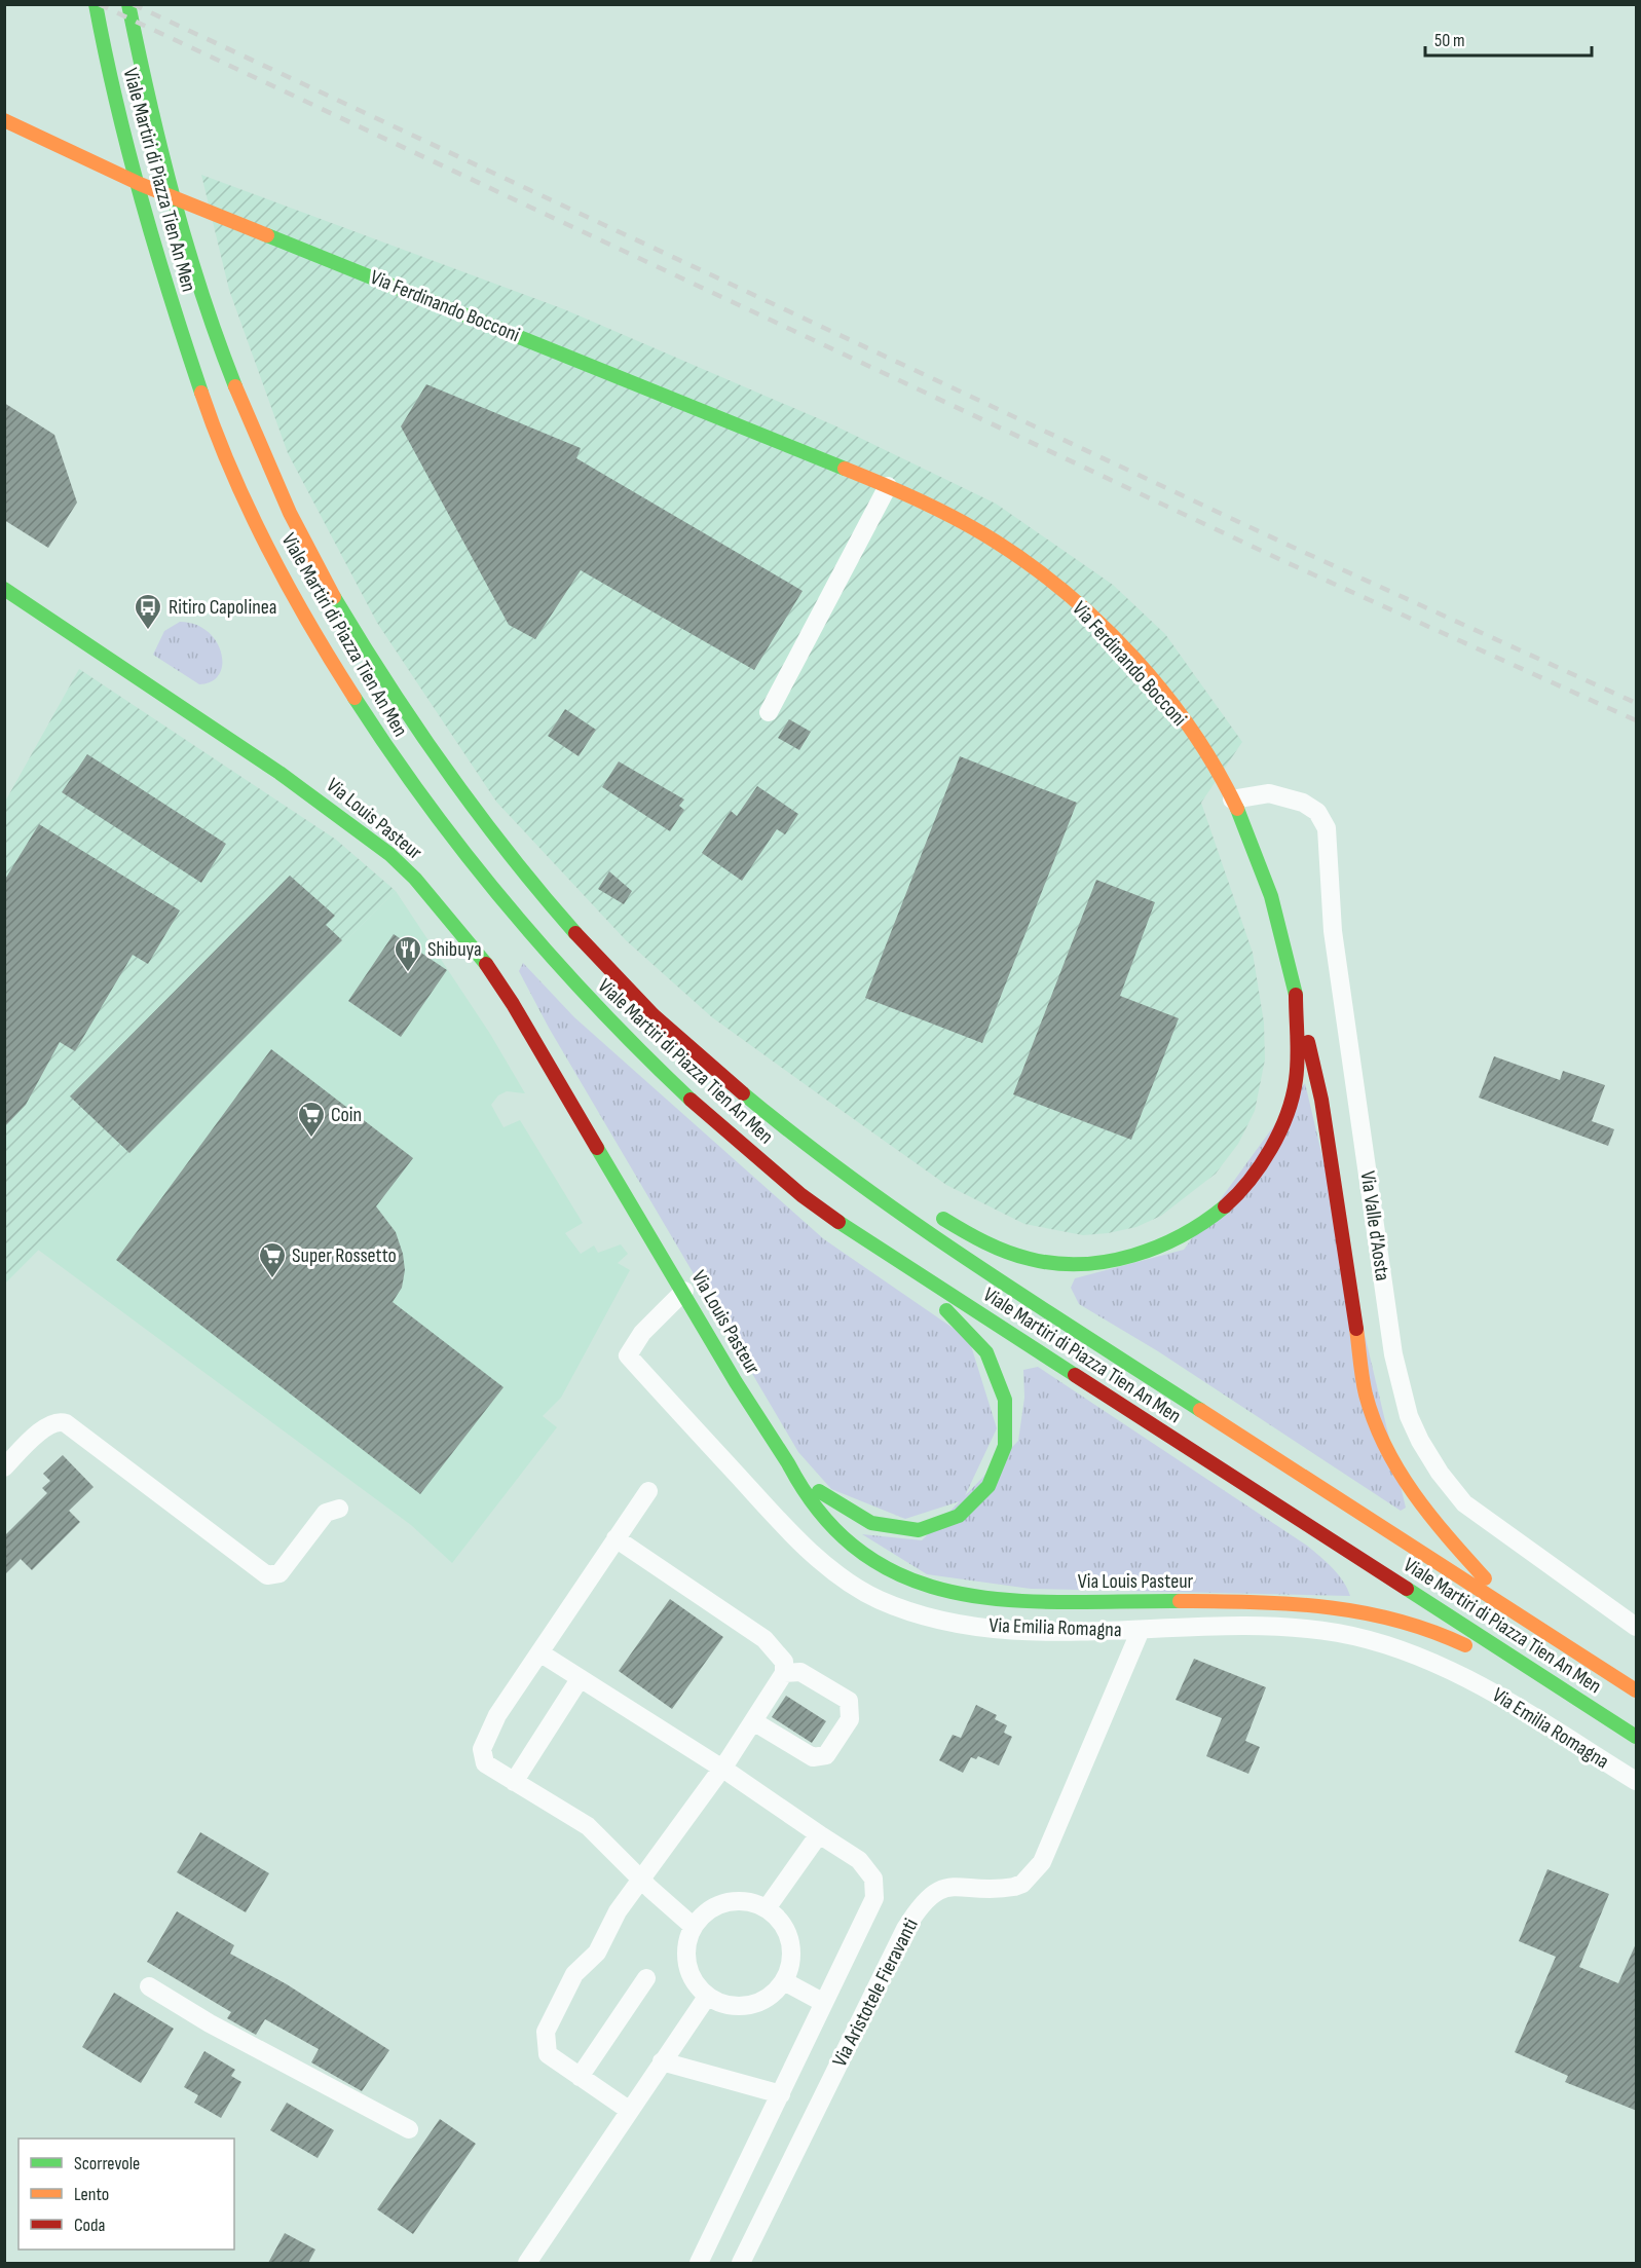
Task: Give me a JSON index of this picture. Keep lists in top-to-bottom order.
{
  "streets": {
    "main road": ["Viale Martiri di Piazza Tien An Men", "Via Ferdinando Bocconi", "Via Louis Pasteur"],
    "street": ["Via Valle d'Aosta", "Via Emilia Romagna", "Via Aristotele Fieravanti"]
  },
  "crossings": [
    ["Viale Martiri di Piazza Tien An Men", "Via Louis Pasteur"],
    ["Via Ferdinando Bocconi", "Via Valle d'Aosta"],
    ["Via Louis Pasteur", "Via Emilia Romagna"],
    ["Via Emilia Romagna", "Via Aristotele Fieravanti"]
  ],
  "places": {
    "bus stop": ["Ritiro Capolinea"],
    "restaurant": ["Shibuya"],
    "supermarket": ["Coin", "Super Rossetto"]
  },
  "legend": ["Scorrevole", "Lento", "Coda"],
  "scale_bar": "50 m"
}
